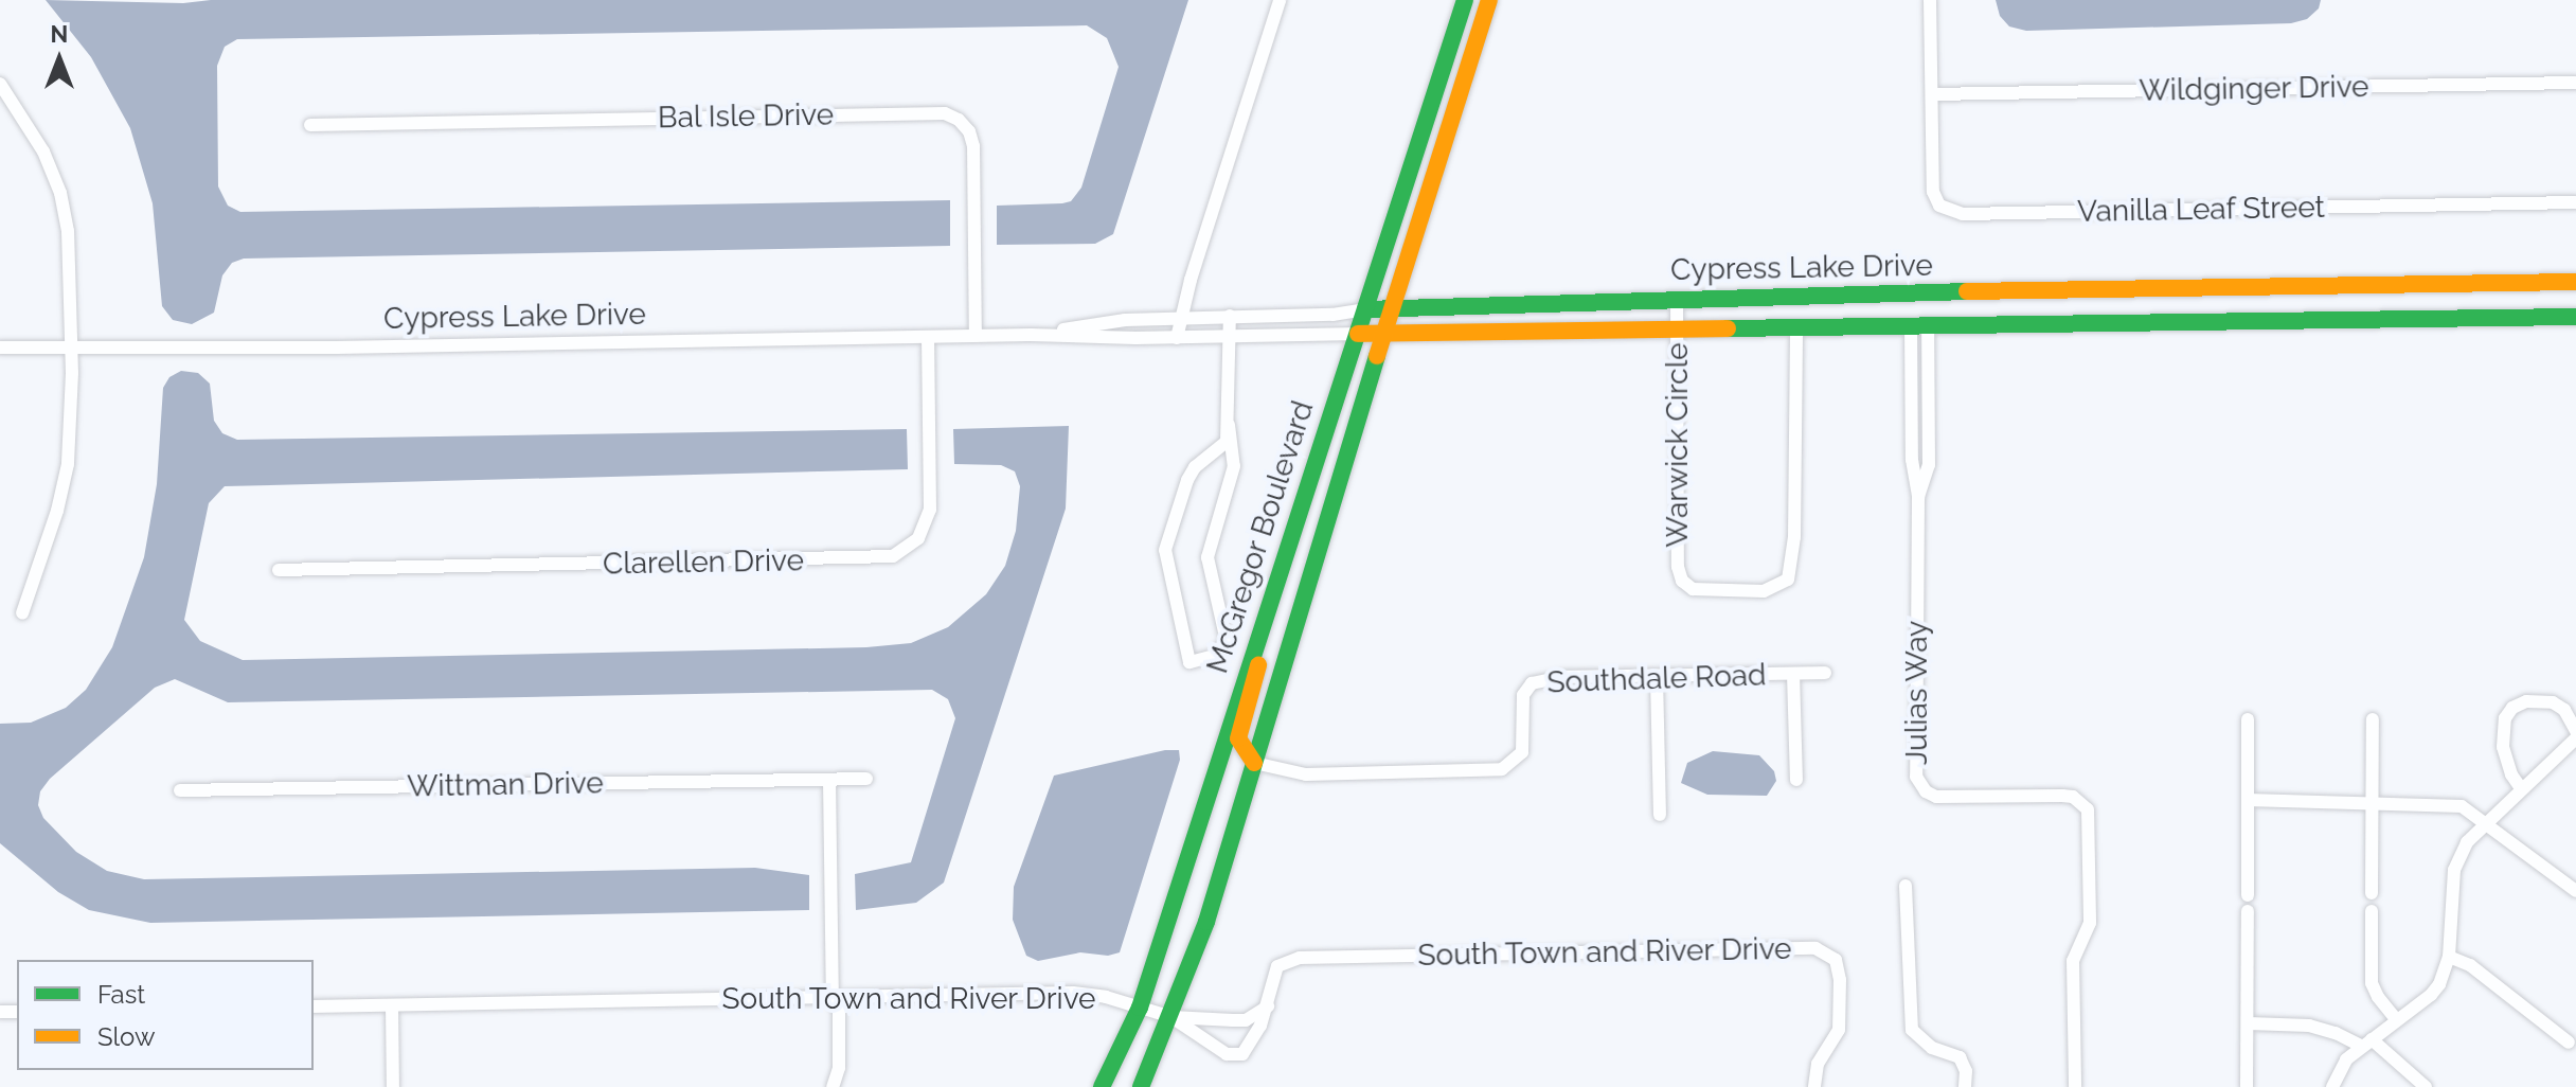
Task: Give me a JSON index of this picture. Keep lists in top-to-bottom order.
{
  "streets": {
    "main road": ["Cypress Lake Drive", "McGregor Boulevard"],
    "street": [
      "Wildginger Drive",
      "Bal Isle Drive",
      "Vanilla Leaf Street",
      "Warwick Circle",
      "Clarellen Drive",
      "Southdale Road",
      "Julias Way",
      "Wittman Drive",
      "South Town and River Drive"
    ]
  },
  "crossings": [
    ["Wildginger Drive", "Vanilla Leaf Street"],
    ["Bal Isle Drive", "Cypress Lake Drive"],
    ["Cypress Lake Drive", "Warwick Circle"],
    ["Cypress Lake Drive", "McGregor Boulevard"],
    ["Cypress Lake Drive", "Clarellen Drive"],
    ["Cypress Lake Drive", "Julias Way"],
    ["McGregor Boulevard", "Southdale Road"],
    ["McGregor Boulevard", "South Town and River Drive"]
  ],
  "legend": ["Fast", "Slow"],
  "north": "top"
}
